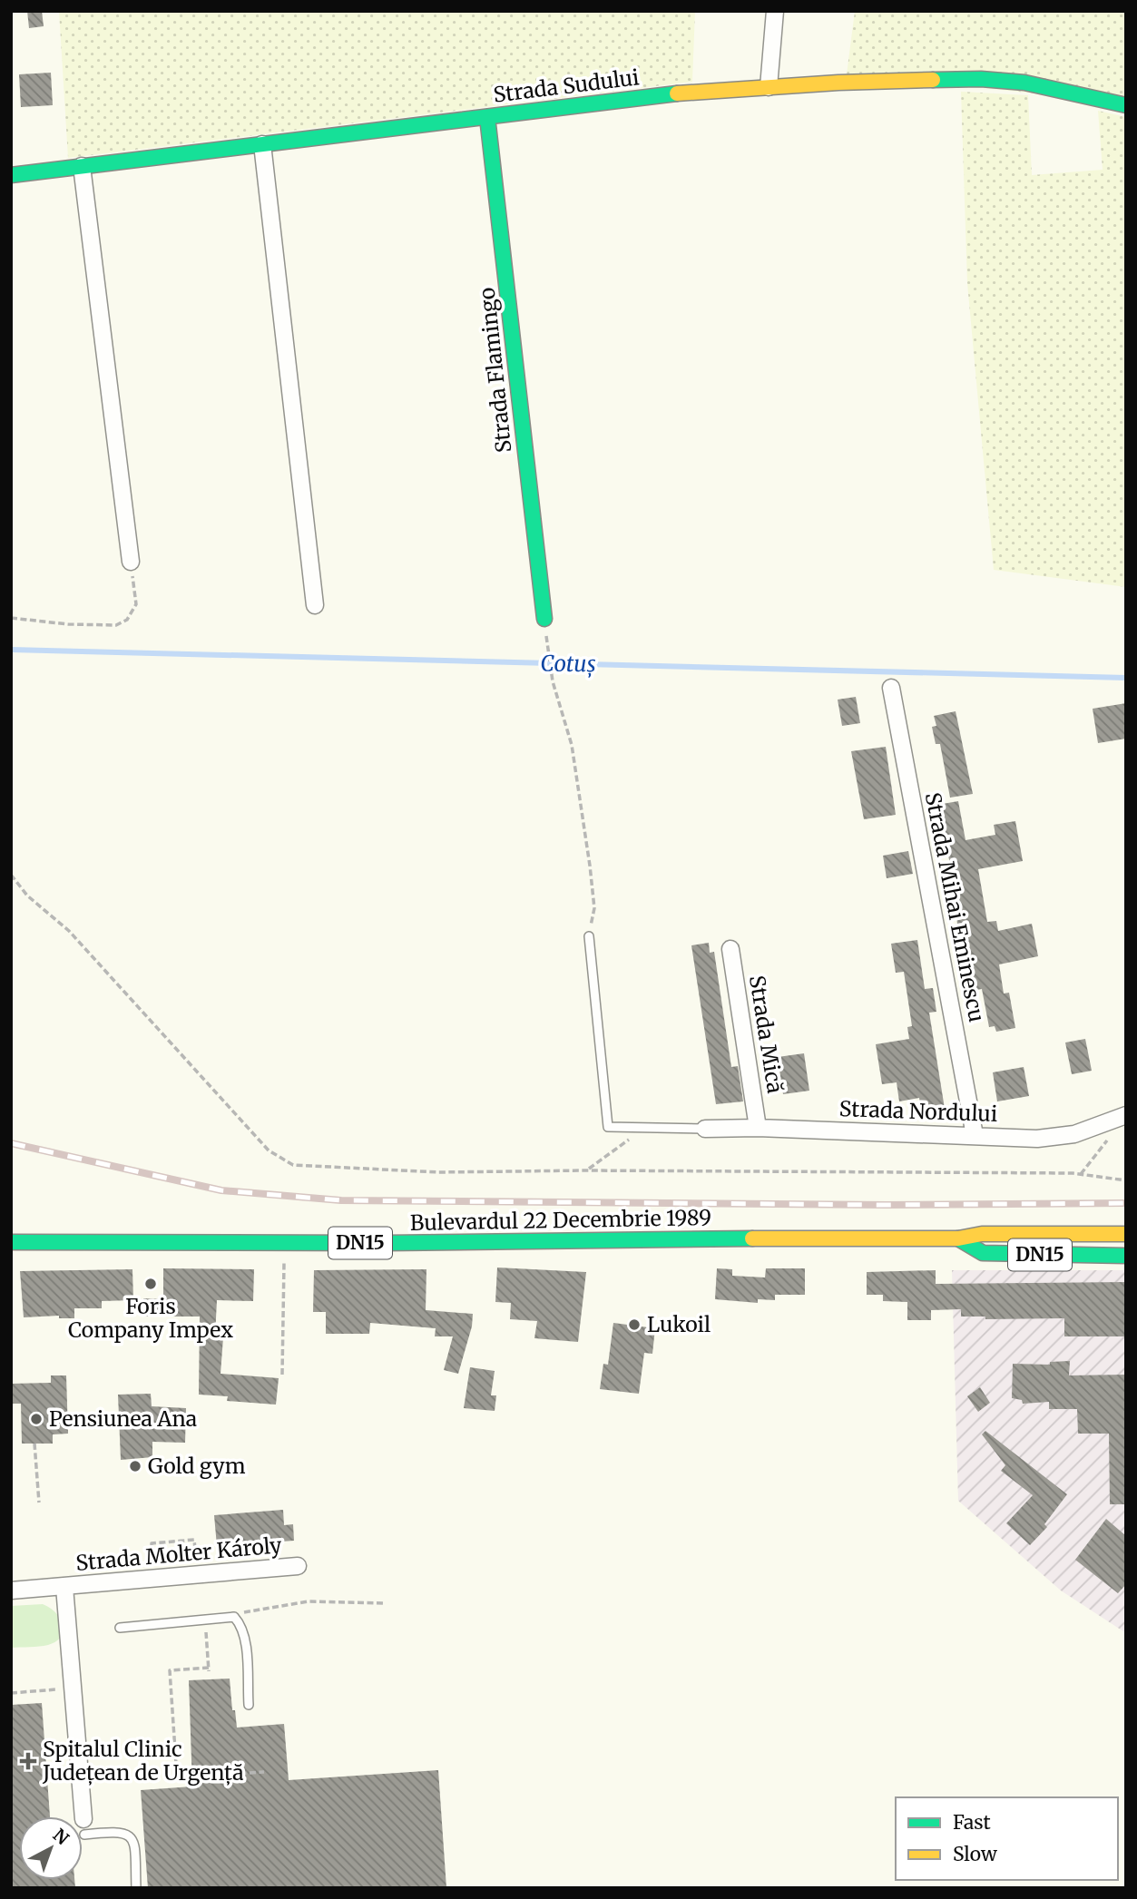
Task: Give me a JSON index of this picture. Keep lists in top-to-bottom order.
{
  "streets": {
    "street": [
      "Strada Sudului",
      "Strada Flamingo",
      "Strada Mihai Eminescu",
      "Strada Mică",
      "Strada Nordului",
      "Bulevardul 22 Decembrie 1989",
      "DN15",
      "Strada Molter Károly"
    ]
  },
  "crossings": [
    ["Strada Sudului", "Strada Flamingo"],
    ["Strada Mihai Eminescu", "Strada Nordului"],
    ["Strada Mică", "Strada Nordului"]
  ],
  "water": ["Cotuș"],
  "places": {
    "other": [
      "Foris Company Impex",
      "Lukoil",
      "Pensiunea Ana",
      "Gold gym"
    ],
    "health": ["Spitalul Clinic Județean de Urgență"]
  },
  "legend": ["Fast", "Slow"],
  "north": "top right"
}
